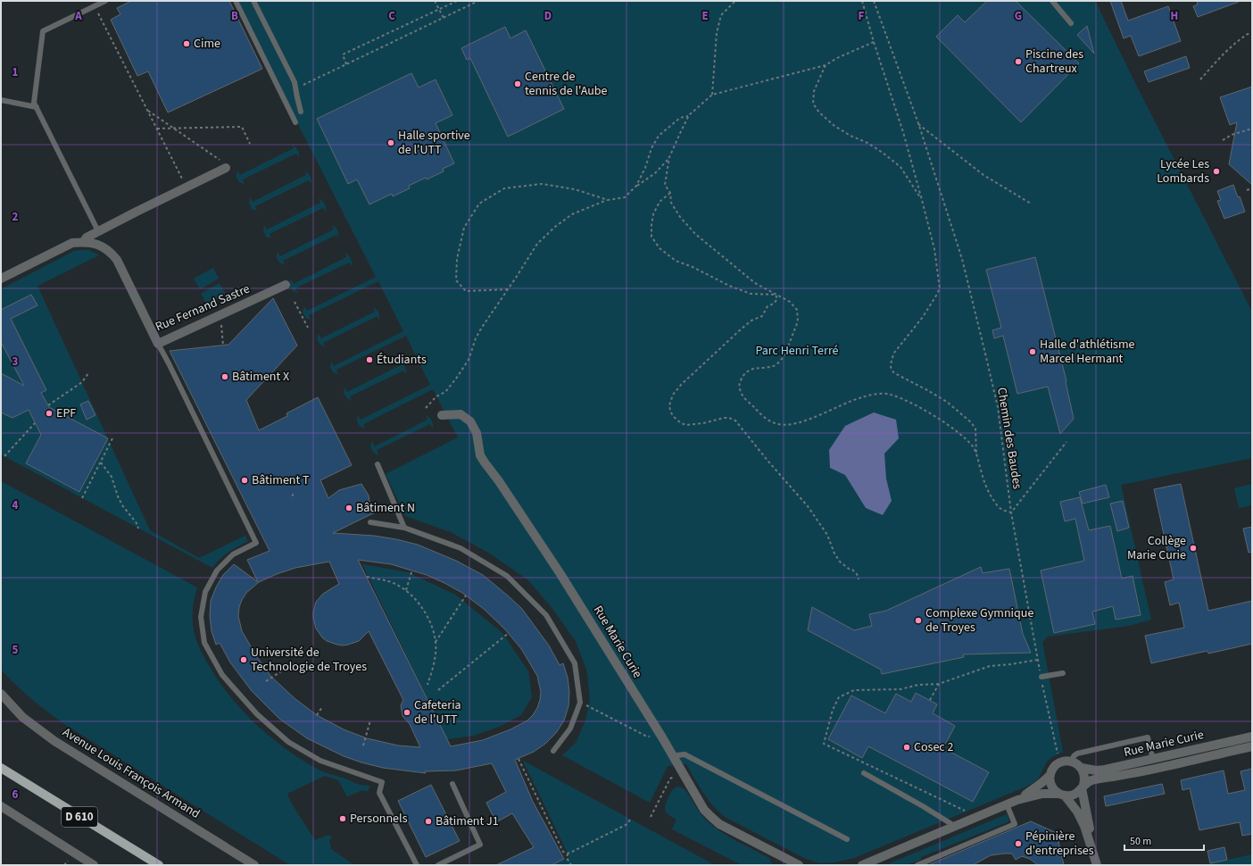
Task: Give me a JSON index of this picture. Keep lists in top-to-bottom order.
{
  "streets": {
    "main road": ["D 610"],
    "street": ["Rue Fernand Sastre", "Rue Marie Curie", "Avenue Louis François Armand"],
    "path": ["Chemin des Baudes"]
  },
  "crossings": [
    ["Chemin des Baudes", "Rue Marie Curie"]
  ],
  "parks": ["Parc Henri Terré"],
  "places": [
    "Cime",
    "Piscine des Chartreux",
    "Centre de tennis de l'Aube",
    "Halle sportive de l'UTT",
    "Lycée Les Lombards",
    "Halle d'athlétisme Marcel Hermant",
    "Étudiants",
    "Bâtiment X",
    "EPF",
    "Bâtiment T",
    "Bâtiment N",
    "Collège Marie Curie",
    "Complexe Gymnique de Troyes",
    "Université de Technologie de Troyes",
    "Cafeteria de l'UTT",
    "Cosec 2",
    "Personnels",
    "Bâtiment J1",
    "Pépinière d'entreprises"
  ],
  "scale_bar": "50 m",
  "grid": {
    "columns": [
      "A",
      "B",
      "C",
      "D",
      "E",
      "F",
      "G",
      "H"
    ],
    "rows": [
      "1",
      "2",
      "3",
      "4",
      "5",
      "6"
    ]
  }
}
